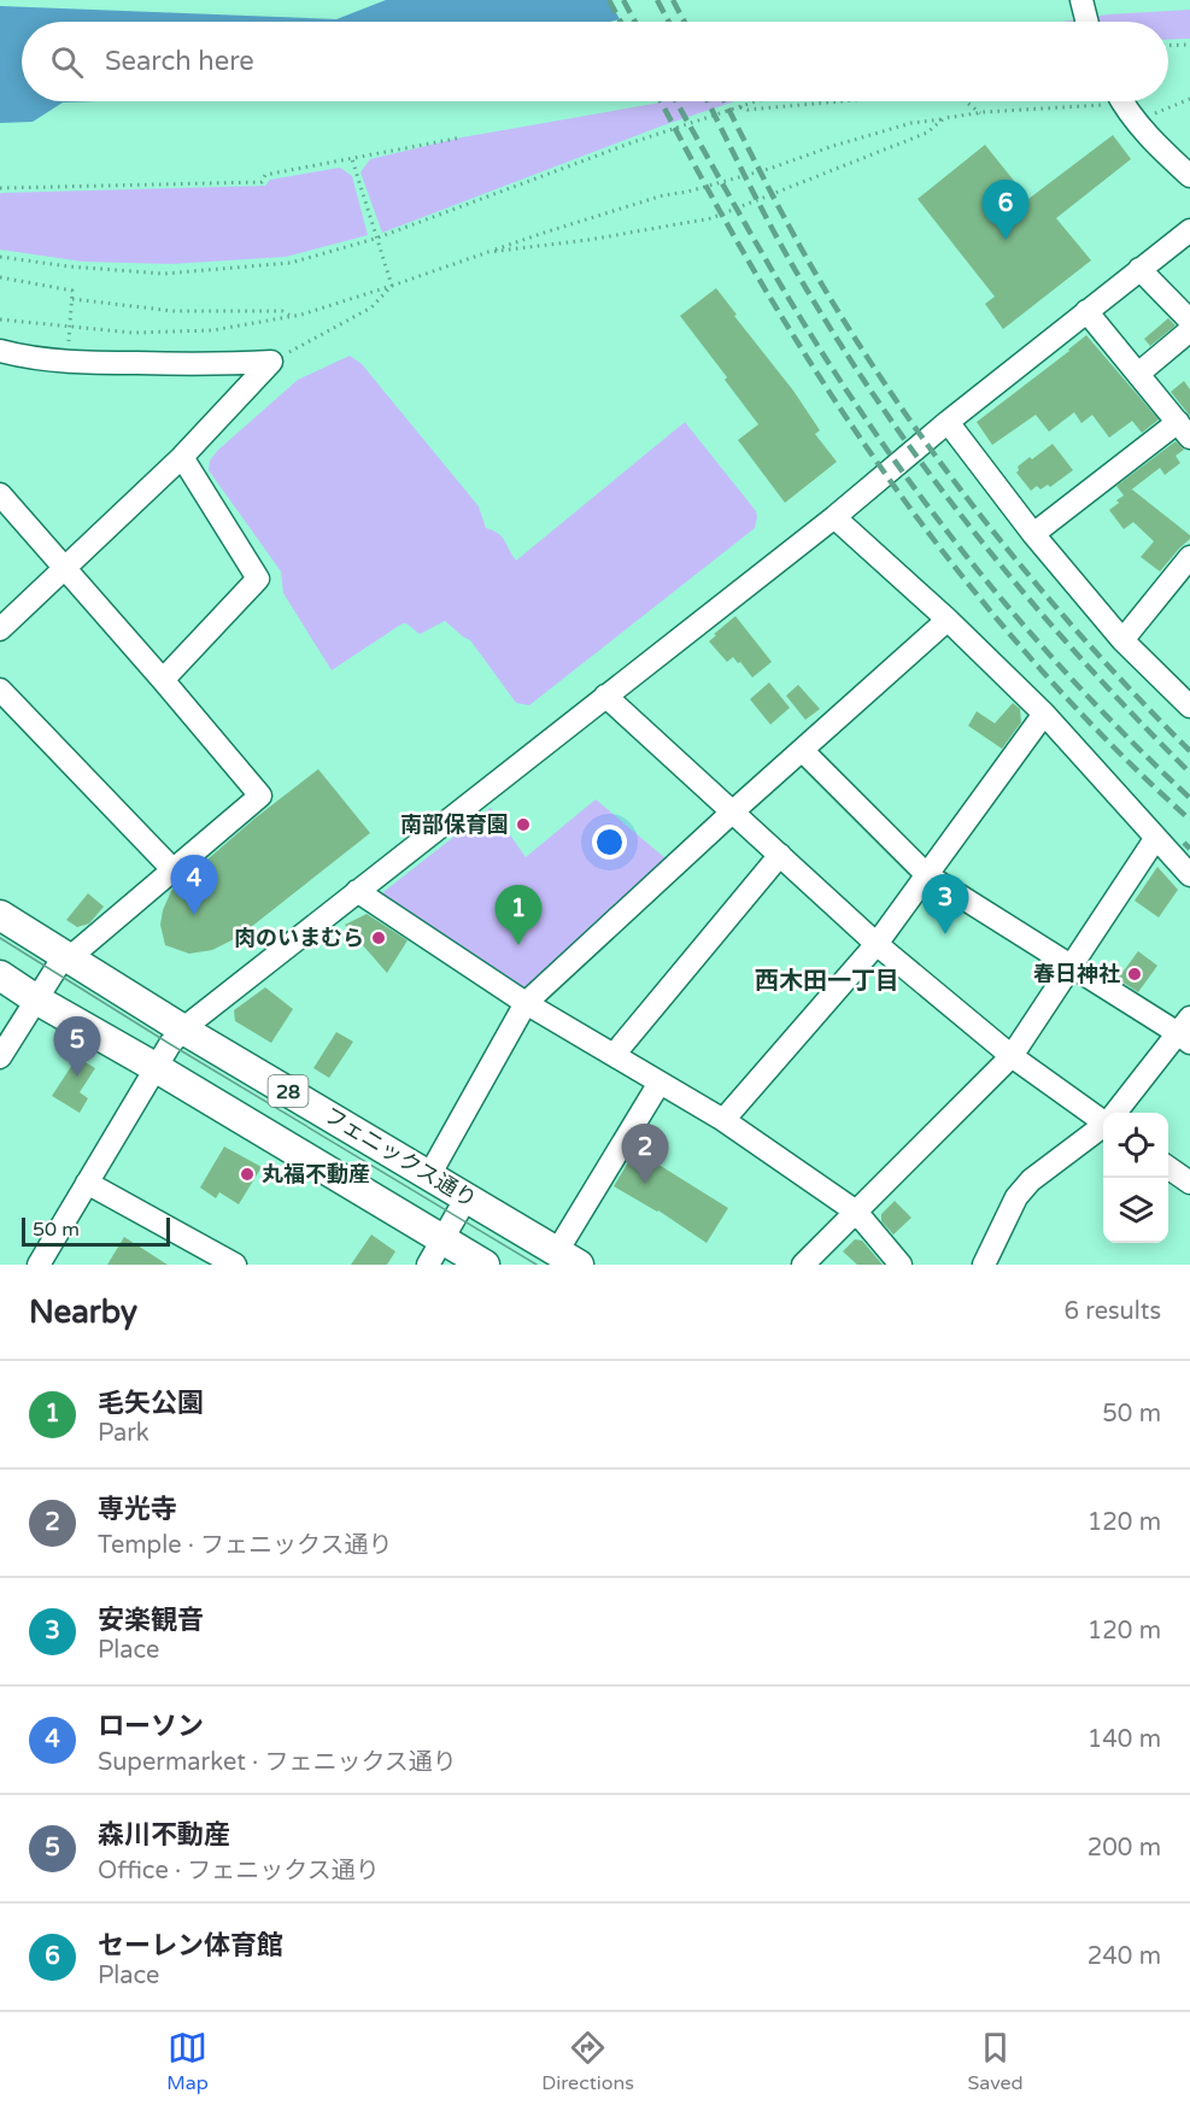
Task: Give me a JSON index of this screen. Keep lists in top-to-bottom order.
{
  "streets": {
    "main road": ["28", "フェニックス通り"]
  },
  "districts": ["西木田一丁目"],
  "places": [
    "南部保育園",
    "肉のいまむら",
    "春日神社",
    "丸福不動産"
  ],
  "scale_bar": "50 m",
  "page": {
    "search": "Search here",
    "pins": [
      "6",
      "4",
      "3",
      "1",
      "5",
      "2"
    ],
    "scale": "50 m",
    "heading": ["Nearby", "6 results"],
    "list": [
      {
        "mark": "1",
        "name": "毛矢公園",
        "note": "Park",
        "value": "50 m"
      },
      {
        "mark": "2",
        "name": "専光寺",
        "note": "Temple · フェニックス通り",
        "value": "120 m"
      },
      {
        "mark": "3",
        "name": "安楽観音",
        "note": "Place",
        "value": "120 m"
      },
      {
        "mark": "4",
        "name": "ローソン",
        "note": "Supermarket · フェニックス通り",
        "value": "140 m"
      },
      {
        "mark": "5",
        "name": "森川不動産",
        "note": "Office · フェニックス通り",
        "value": "200 m"
      },
      {
        "mark": "6",
        "name": "セーレン体育館",
        "note": "Place",
        "value": "240 m"
      }
    ],
    "nav": ["Map", "Directions", "Saved"]
  }
}
